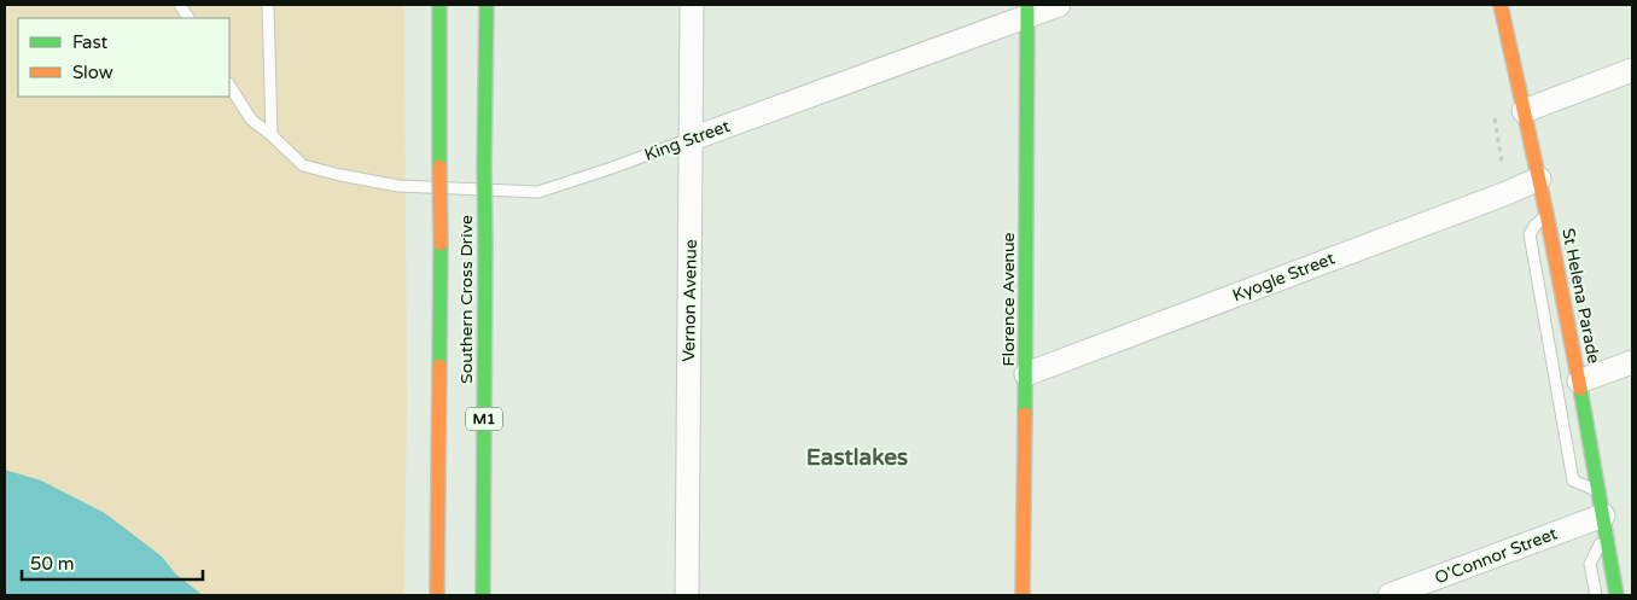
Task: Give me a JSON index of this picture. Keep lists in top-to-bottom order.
{
  "streets": {
    "main road": [
      "St Helena Parade",
      "Southern Cross Drive",
      "Florence Avenue",
      "M1"
    ],
    "street": [
      "King Street",
      "Kyogle Street",
      "Vernon Avenue",
      "O'Connor Street"
    ]
  },
  "crossings": [
    ["King Street", "Florence Avenue"],
    ["King Street", "Vernon Avenue"],
    ["Kyogle Street", "St Helena Parade"],
    ["Kyogle Street", "Florence Avenue"],
    ["St Helena Parade", "O'Connor Street"]
  ],
  "districts": ["Eastlakes"],
  "legend": ["Fast", "Slow"],
  "scale_bar": "50 m"
}
